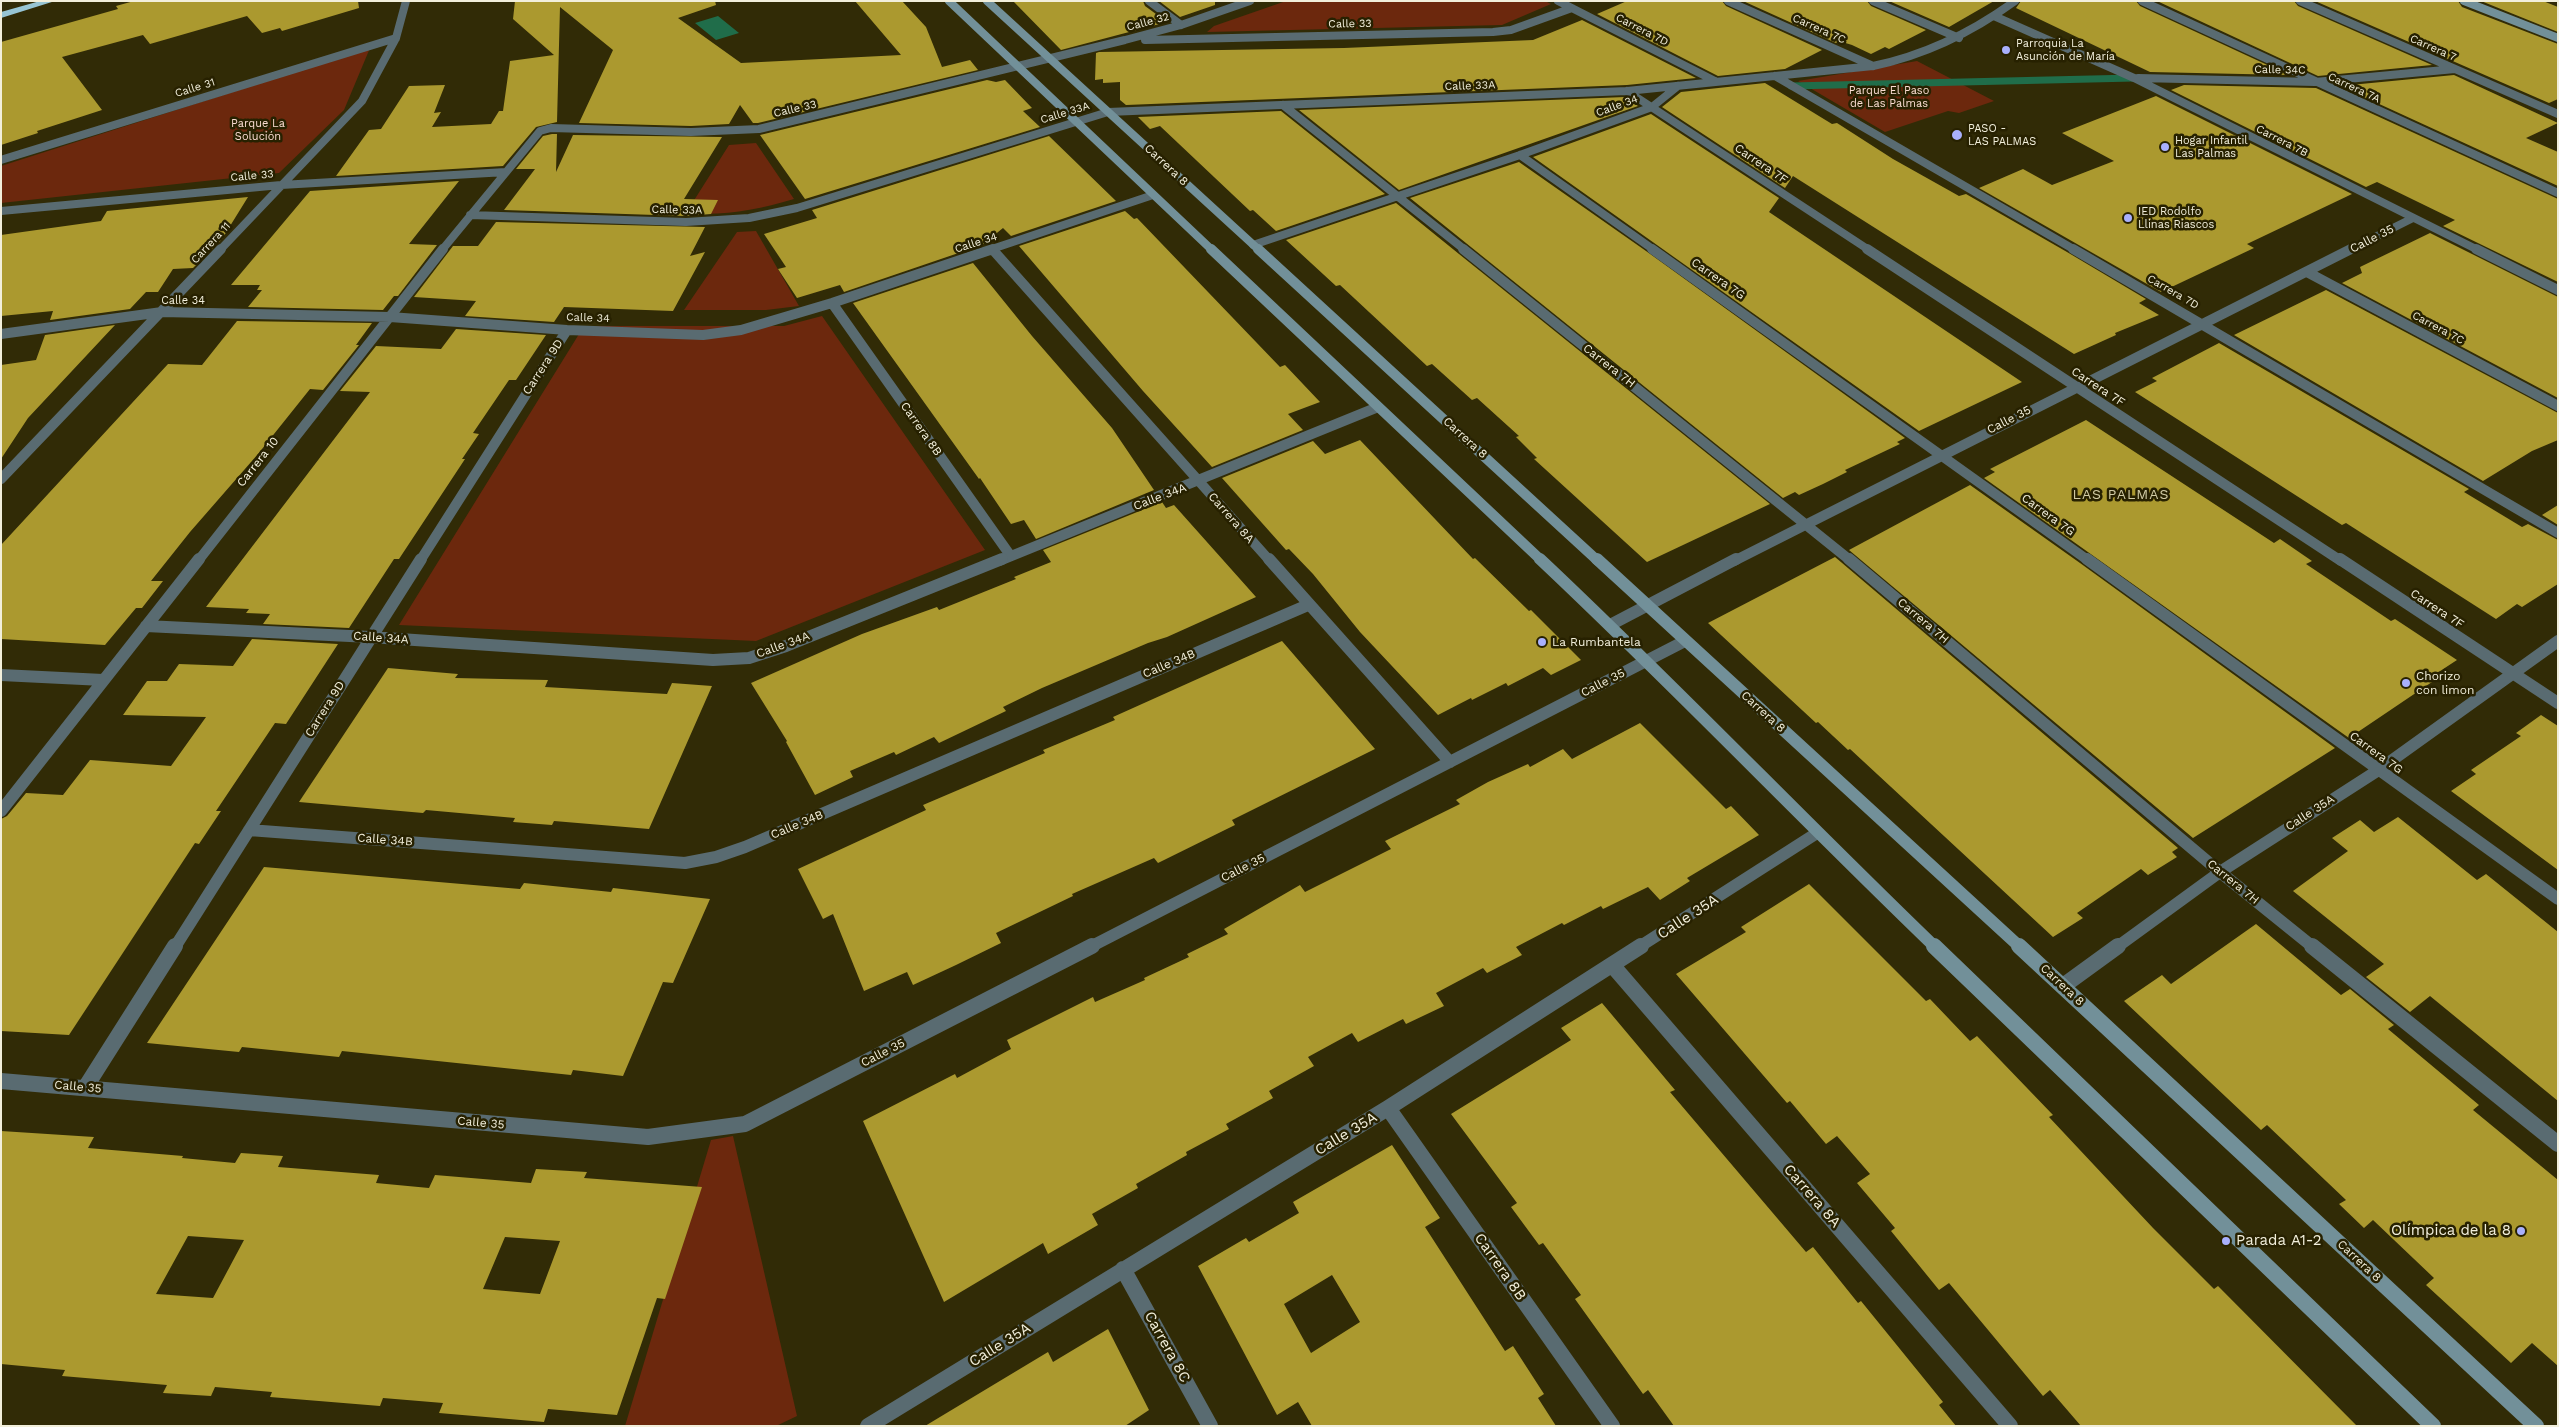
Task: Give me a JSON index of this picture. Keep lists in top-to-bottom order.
{
  "streets": {
    "street": [
      "Calle 32",
      "Calle 33",
      "Carrera 7C",
      "Carrera 7D",
      "Carrera 7",
      "Calle 34C",
      "Calle 33A",
      "Calle 31",
      "Carrera 7A",
      "Calle 34",
      "Carrera 7B",
      "Carrera 7F",
      "Carrera 8",
      "Calle 35",
      "Carrera 11",
      "Carrera 7G",
      "Carrera 7H",
      "Carrera 9D",
      "Carrera 8B",
      "Carrera 10",
      "Calle 34A",
      "Carrera 8A",
      "Calle 34B",
      "Calle 35A",
      "Carrera 8C"
    ]
  },
  "crossings": [
    ["Calle 32", "Calle 33"],
    ["Calle 32", "Carrera 8"],
    ["Calle 33", "Carrera 7D"],
    ["Calle 33", "Carrera 8"],
    ["Calle 33", "Carrera 11"],
    ["Calle 33", "Carrera 10"],
    ["Carrera 7C", "Calle 35"],
    ["Carrera 7D", "Calle 35"],
    ["Carrera 7", "Calle 34C"],
    ["Calle 34C", "Carrera 7A"],
    ["Calle 34C", "Carrera 7B"],
    ["Calle 33A", "Calle 34"],
    ["Calle 33A", "Carrera 7F"],
    ["Calle 33A", "Carrera 8"],
    ["Calle 33A", "Carrera 7H"],
    ["Calle 33A", "Carrera 10"],
    ["Calle 31", "Carrera 11"],
    ["Calle 34", "Carrera 7F"],
    ["Calle 34", "Carrera 8"],
    ["Calle 34", "Carrera 11"],
    ["Calle 34", "Carrera 7G"],
    ["Calle 34", "Carrera 7H"],
    ["Calle 34", "Carrera 9D"],
    ["Calle 34", "Carrera 8B"],
    ["Calle 34", "Carrera 10"],
    ["Calle 34", "Carrera 8A"],
    ["Carrera 7B", "Calle 35"],
    ["Carrera 7F", "Calle 35"],
    ["Carrera 7F", "Calle 35A"],
    ["Carrera 8", "Calle 35"],
    ["Carrera 8", "Calle 35A"],
    ["Calle 35", "Carrera 7G"],
    ["Calle 35", "Carrera 7H"],
    ["Calle 35", "Carrera 9D"],
    ["Calle 35", "Carrera 8A"],
    ["Carrera 7G", "Calle 35A"],
    ["Carrera 7H", "Calle 35A"],
    ["Carrera 9D", "Calle 34A"],
    ["Carrera 9D", "Calle 34B"],
    ["Carrera 8B", "Calle 34A"],
    ["Carrera 8B", "Calle 35A"],
    ["Carrera 10", "Calle 34A"],
    ["Calle 34A", "Carrera 8A"],
    ["Carrera 8A", "Calle 34B"],
    ["Carrera 8A", "Calle 35A"],
    ["Calle 35A", "Carrera 8C"]
  ],
  "districts": ["LAS PALMAS"],
  "parks": ["Parque El Paso de Las Palmas", "Parque La Solución"],
  "places": [
    "Parroquia La Asunción de María",
    "PASO - LAS PALMAS",
    "Hogar Infantil Las Palmas",
    "IED Rodolfo Llinas Riascos",
    "La Rumbantela",
    "Chorizo con limon",
    "Olímpica de la 8",
    "Parada A1-2"
  ]
}
